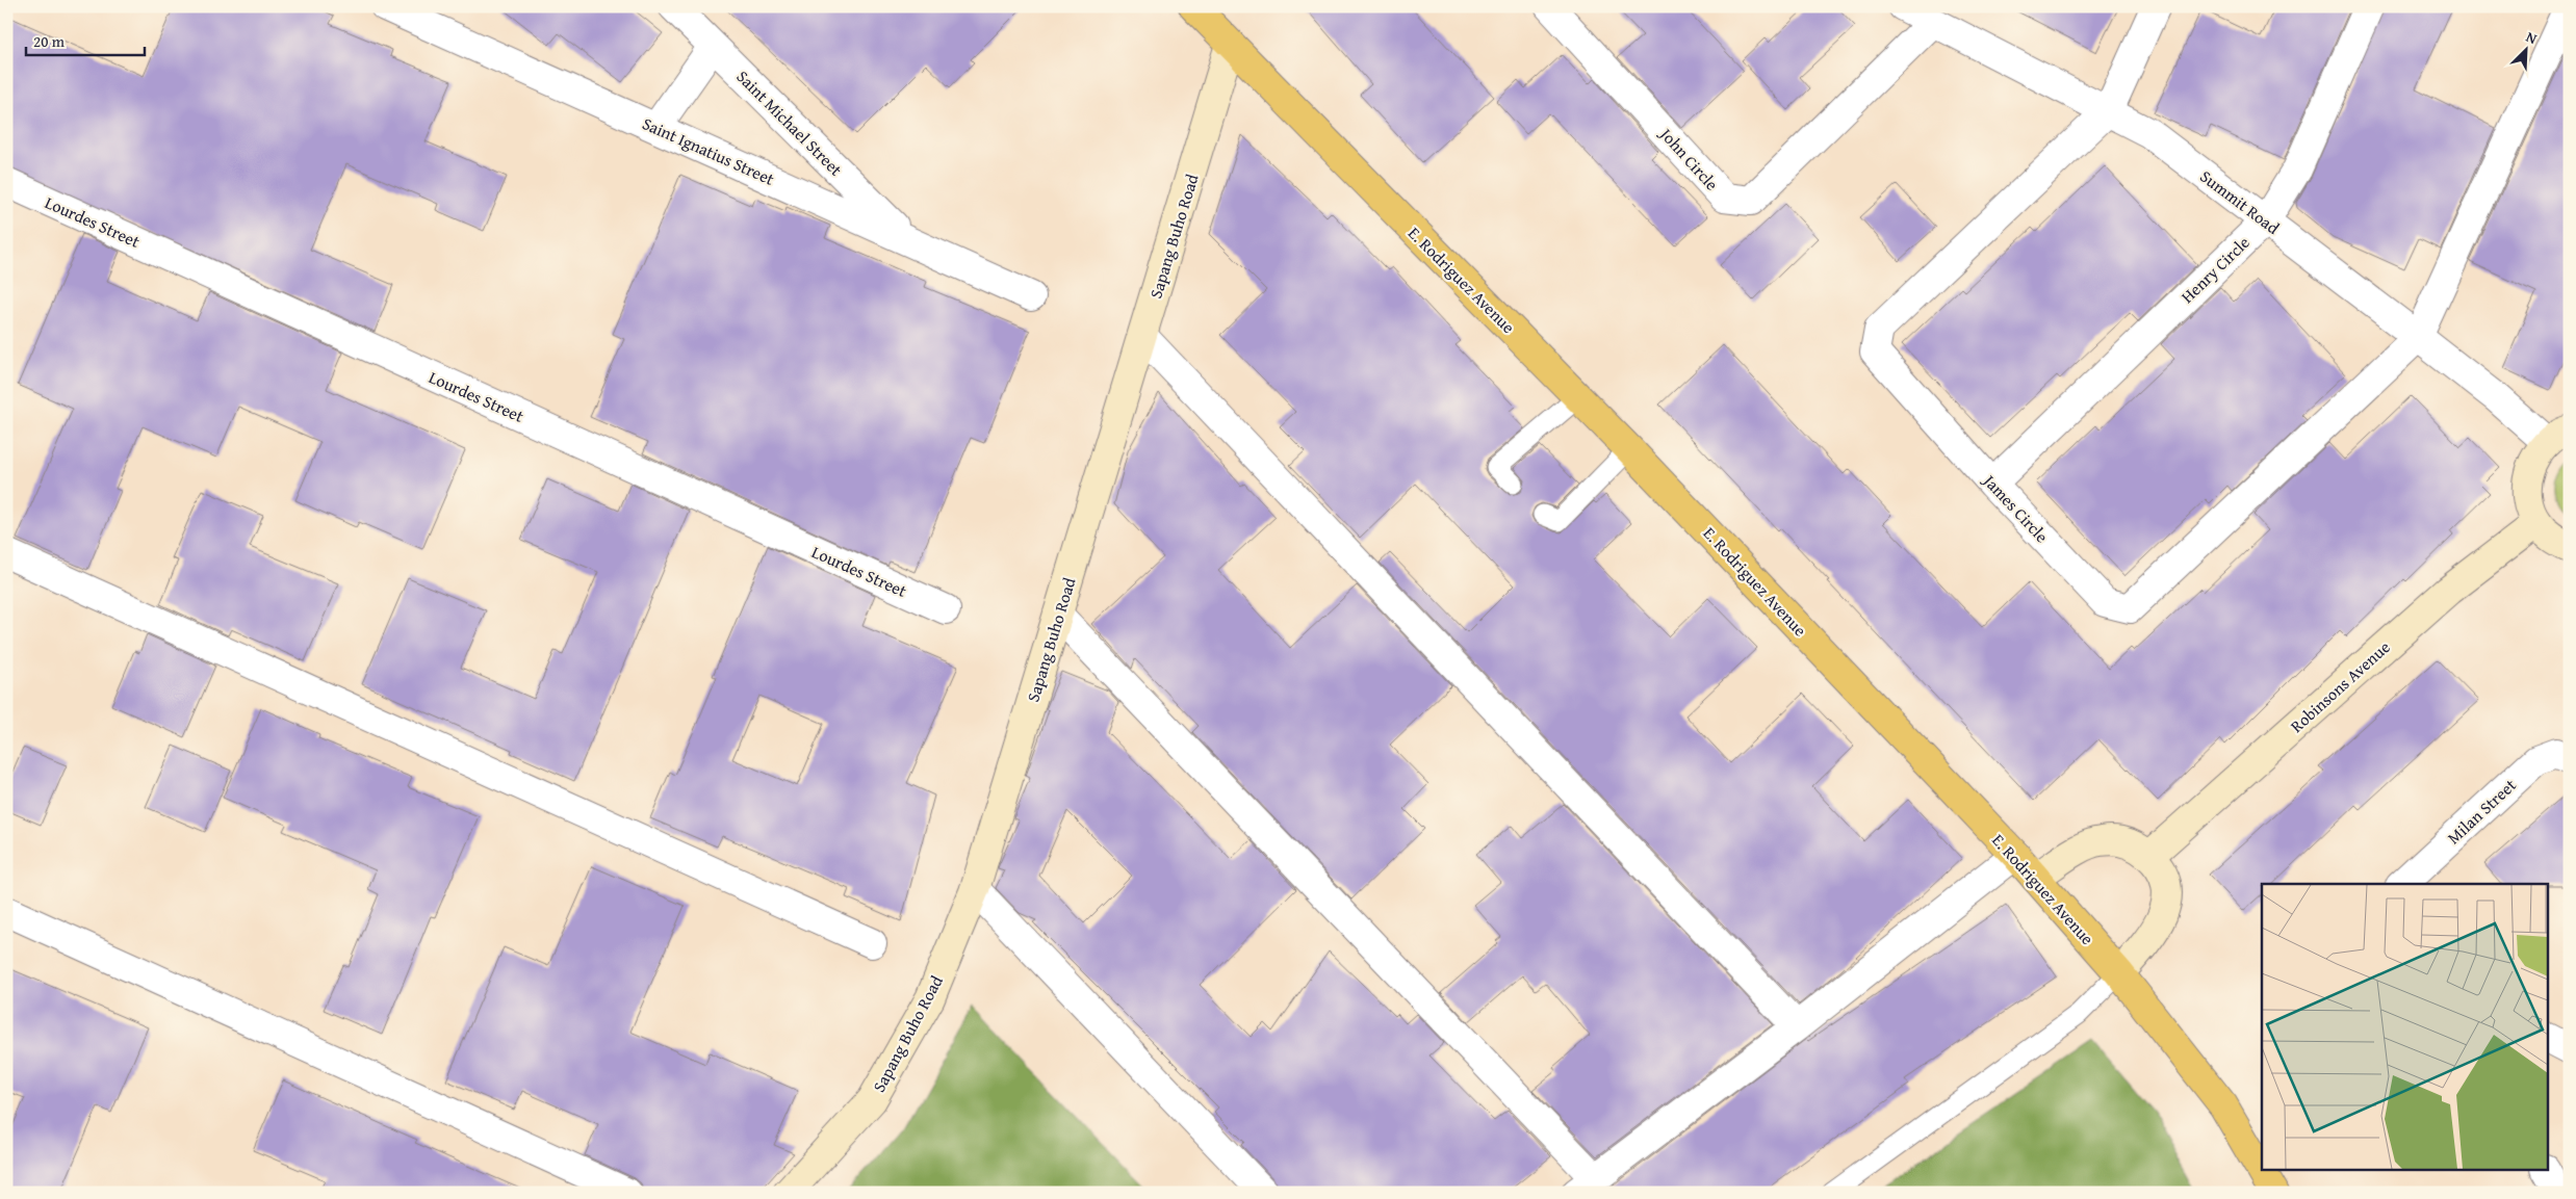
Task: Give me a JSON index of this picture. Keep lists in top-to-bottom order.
{
  "streets": {
    "main road": ["E. Rodriguez Avenue"],
    "street": [
      "Saint Michael Street",
      "Saint Ignatius Street",
      "John Circle",
      "Summit Road",
      "Lourdes Street",
      "Sapang Buho Road",
      "Henry Circle",
      "James Circle",
      "Robinsons Avenue",
      "Milan Street"
    ]
  },
  "crossings": [
    ["Saint Michael Street", "Saint Ignatius Street"],
    ["John Circle", "Summit Road"],
    ["Summit Road", "Henry Circle"],
    ["Summit Road", "James Circle"],
    ["Sapang Buho Road", "E. Rodriguez Avenue"],
    ["Henry Circle", "James Circle"]
  ],
  "scale_bar": "20 m",
  "north": "top right"
}
